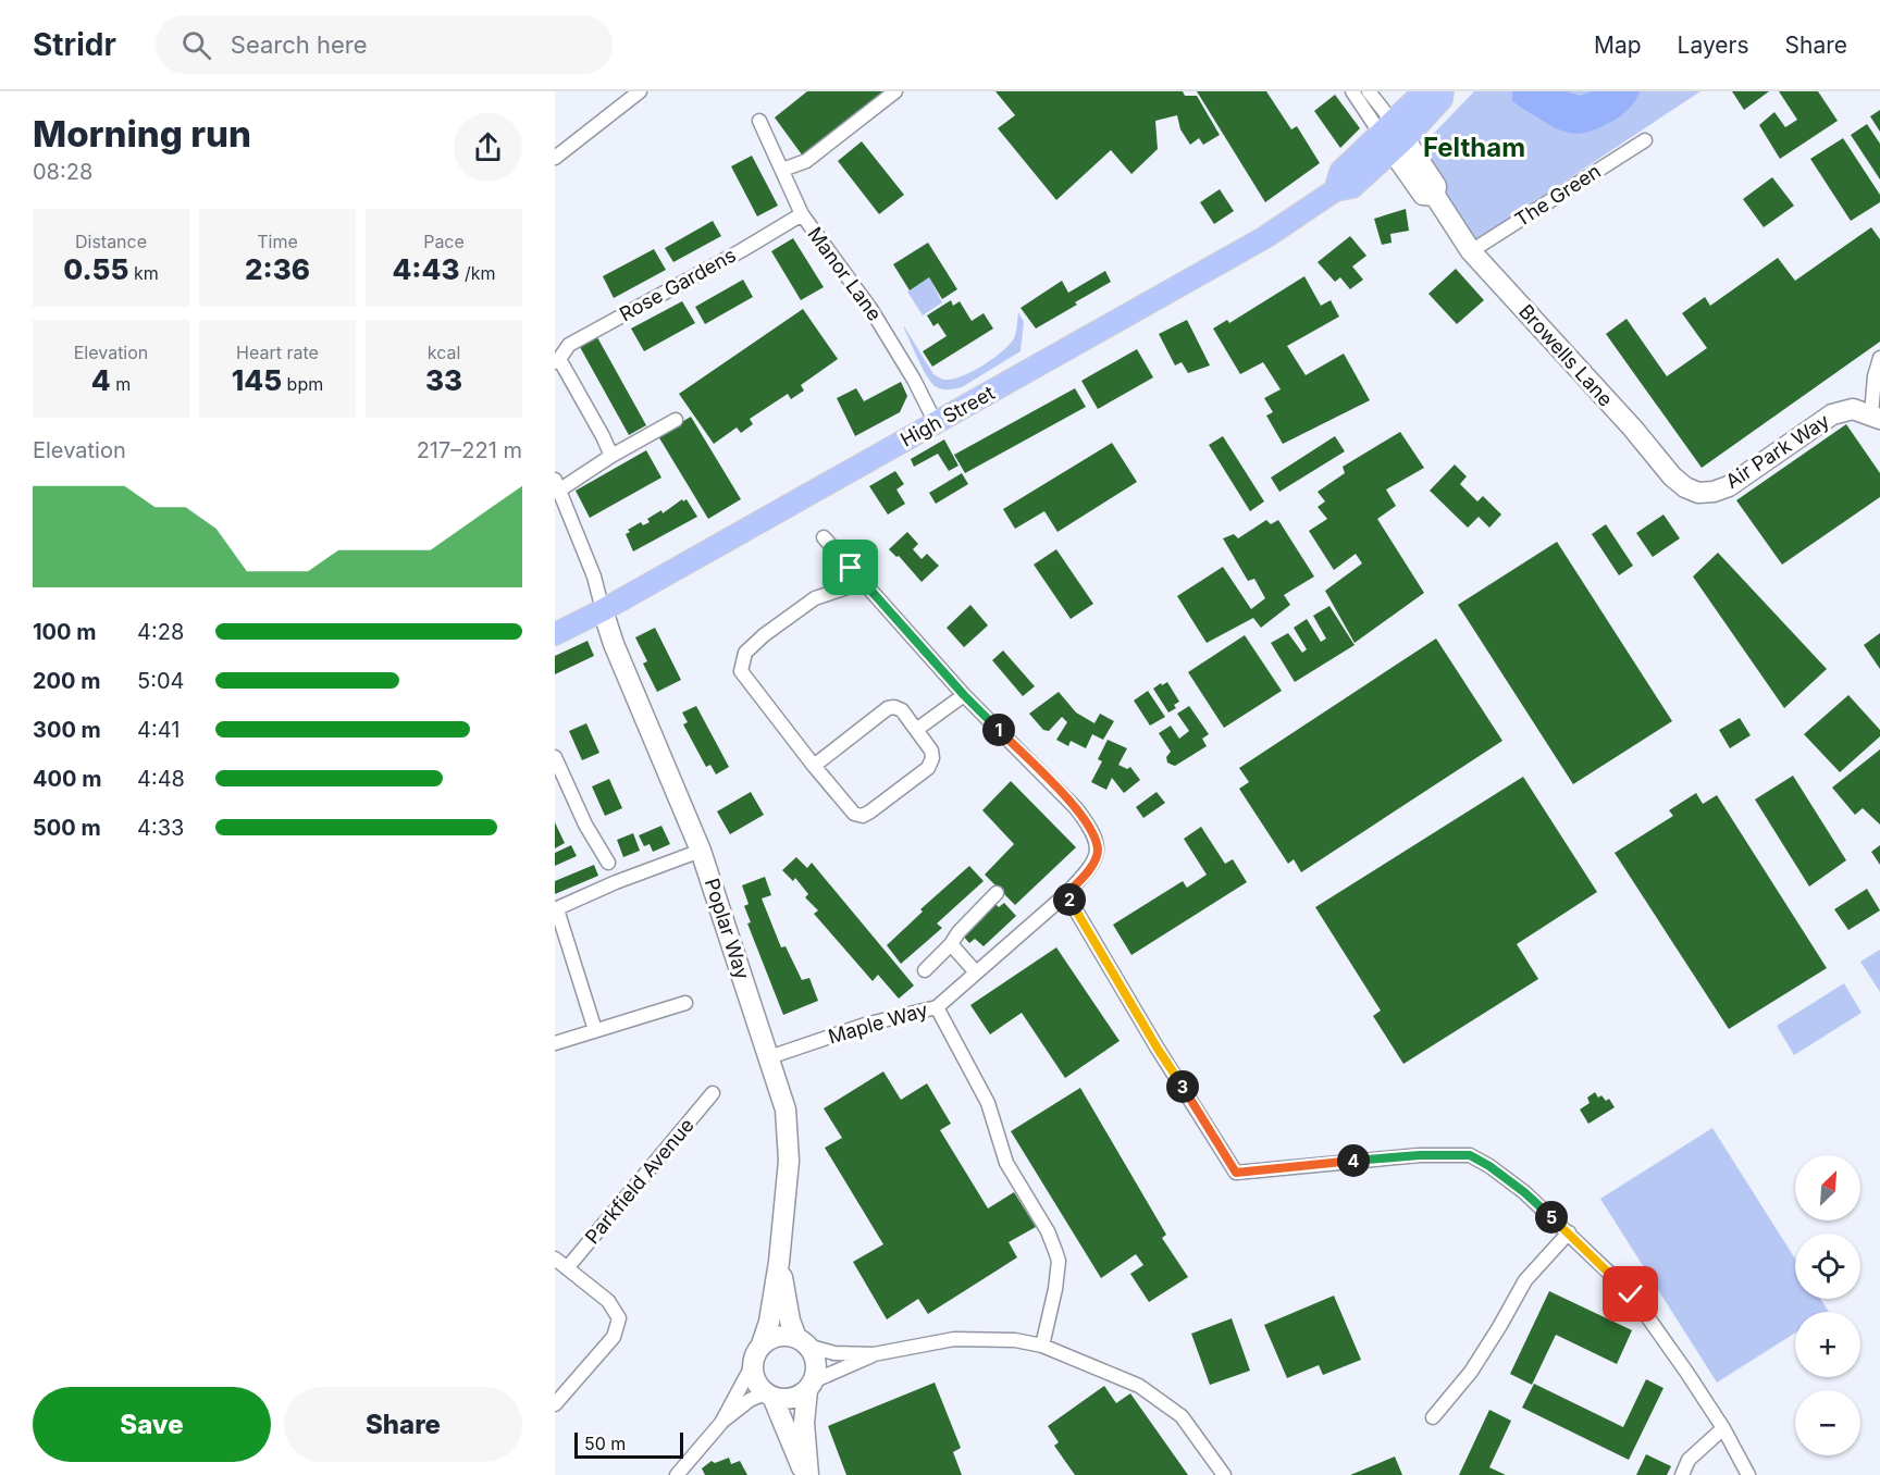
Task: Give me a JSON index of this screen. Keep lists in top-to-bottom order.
{
  "streets": {
    "main road": ["High Street"],
    "street": [
      "The Green",
      "Manor Lane",
      "Rose Gardens",
      "Browells Lane",
      "Air Park Way",
      "Poplar Way",
      "Maple Way",
      "Parkfield Avenue"
    ]
  },
  "crossings": [
    ["The Green", "Browells Lane"],
    ["Manor Lane", "Rose Gardens"],
    ["Manor Lane", "High Street"],
    ["Browells Lane", "High Street"],
    ["Browells Lane", "Air Park Way"],
    ["High Street", "Poplar Way"],
    ["Poplar Way", "Maple Way"]
  ],
  "districts": ["Feltham"],
  "scale_bar": "50 m",
  "north": "top right",
  "page": {
    "header": "Stridr",
    "search": "Search here",
    "nav": ["Map", "Layers", "Share"],
    "heading": ["Morning run", "08:28"],
    "stats": [
      ["Distance", "0.55 km"],
      ["Time", "2:36"],
      ["Pace", "4:43 /km"],
      ["Elevation", "4 m"],
      ["Heart rate", "145 bpm"],
      ["kcal", "33"]
    ],
    "chart": ["Elevation", "217–221 m"],
    "list": [
      {
        "name": "100 m",
        "note": "4:28"
      },
      {
        "name": "200 m",
        "note": "5:04"
      },
      {
        "name": "300 m",
        "note": "4:41"
      },
      {
        "name": "400 m",
        "note": "4:48"
      },
      {
        "name": "500 m",
        "note": "4:33"
      }
    ],
    "pins": [
      "1",
      "2",
      "3",
      "4",
      "5"
    ],
    "map_buttons": ["+", "−"],
    "buttons": ["Save", "Share"],
    "scale": "50 m"
  }
}
